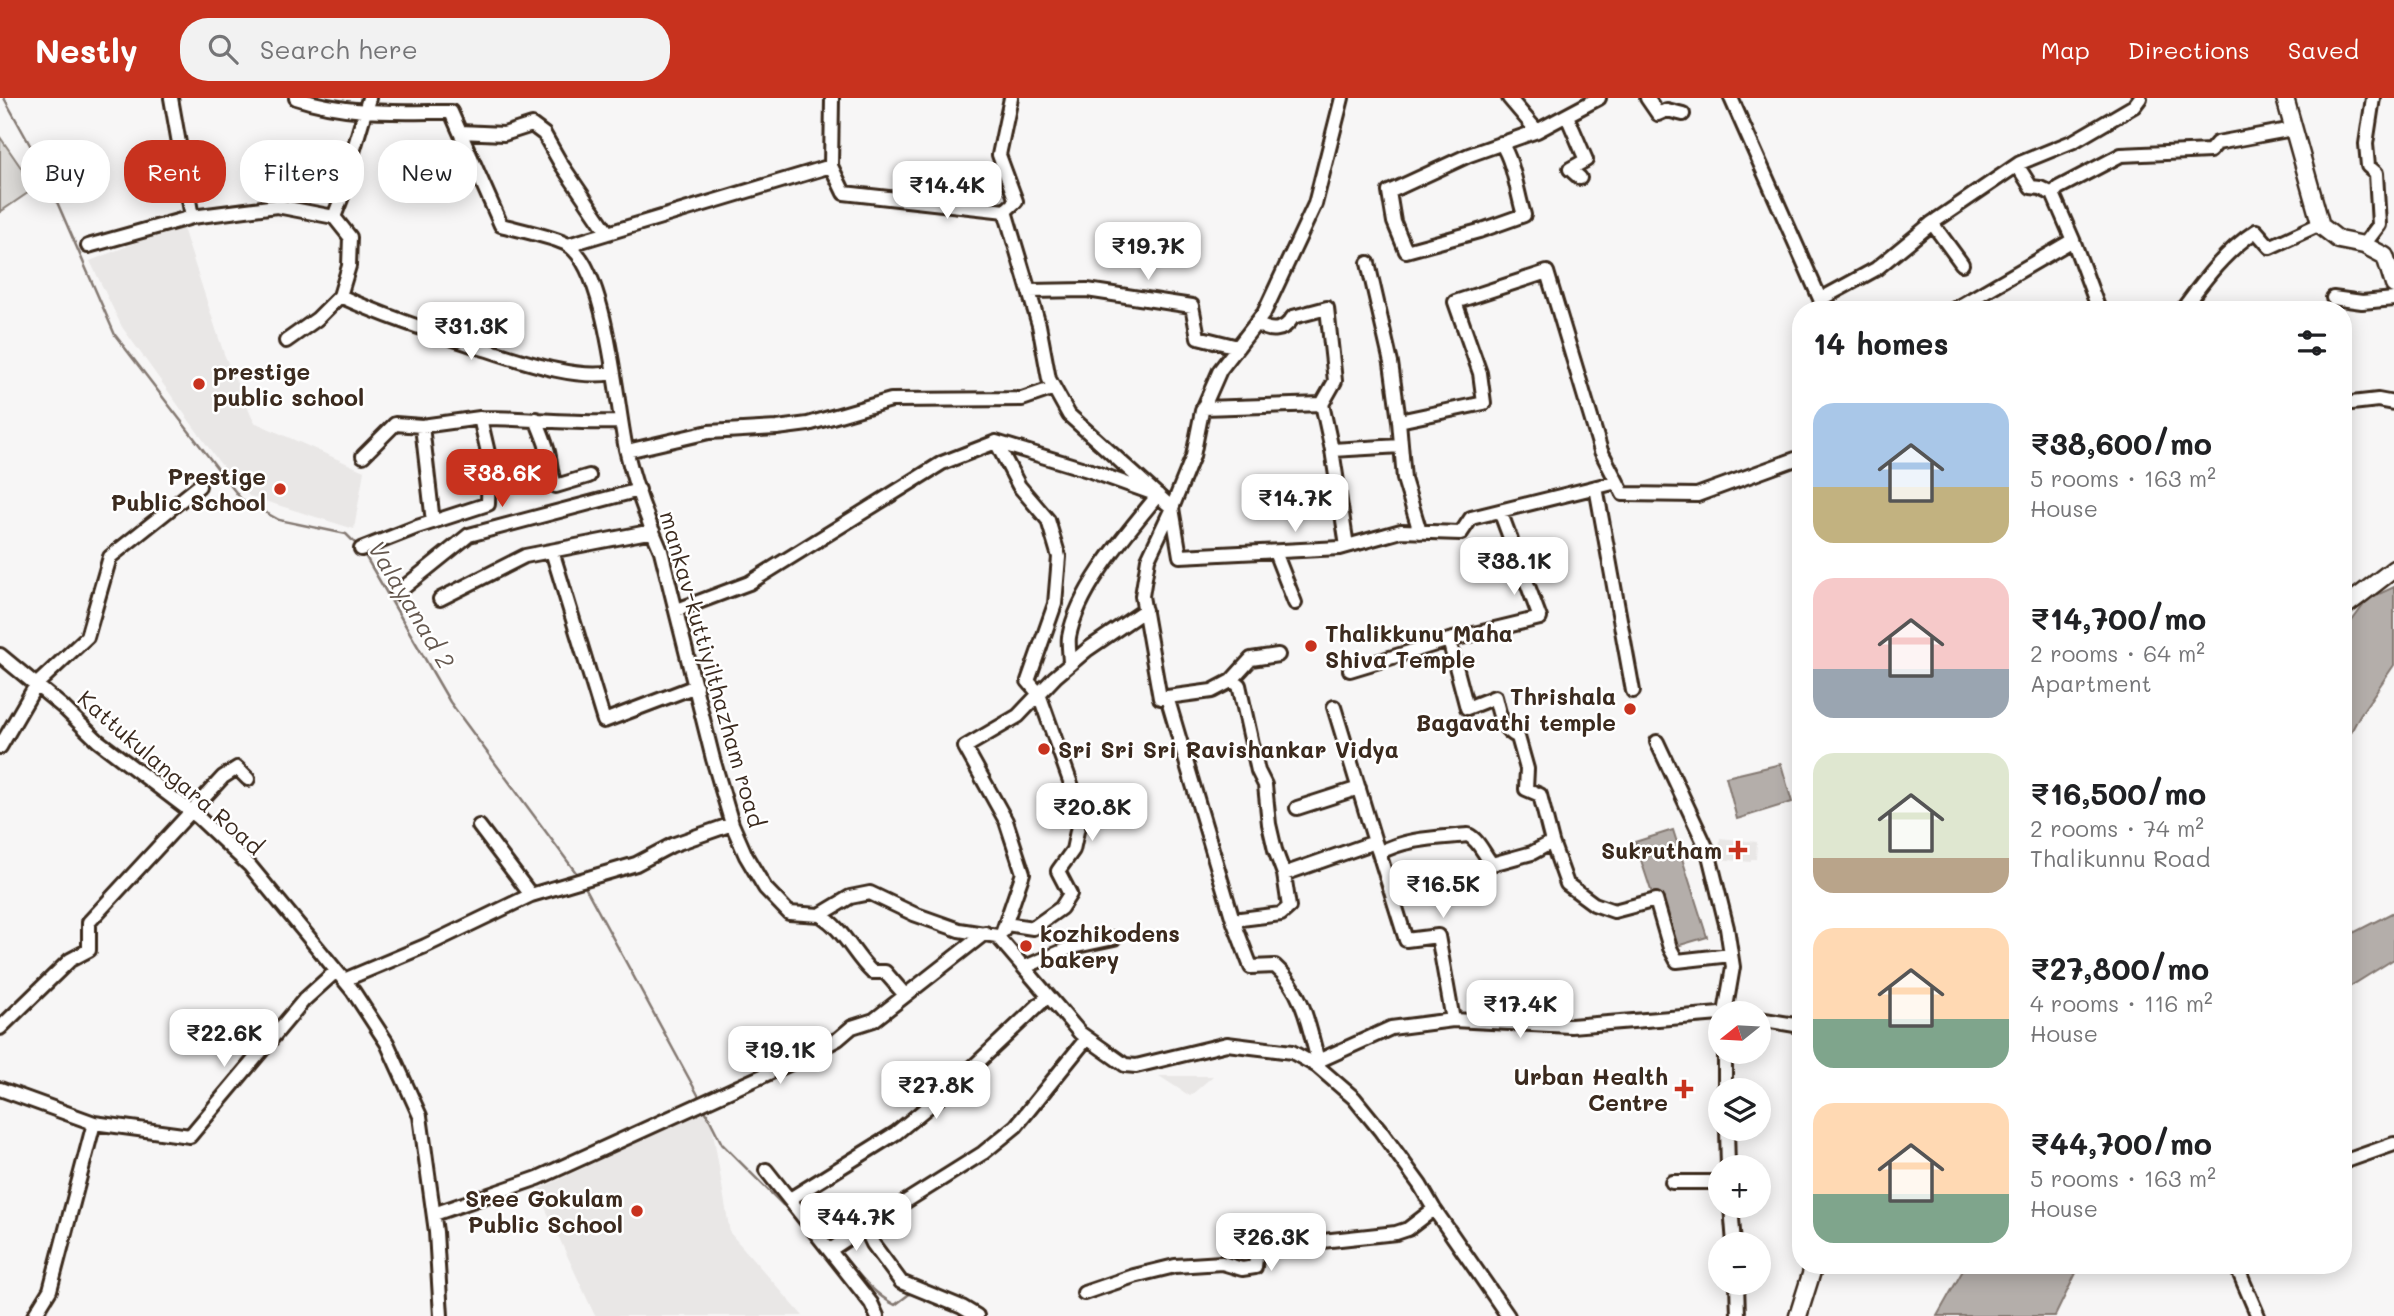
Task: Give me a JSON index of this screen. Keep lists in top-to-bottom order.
{
  "streets": {
    "street": ["mankav-kuttiyilthazham road", "Kattukulangara Road"]
  },
  "water": ["Valayanad 2"],
  "places": {
    "other": [
      "prestige public school",
      "Prestige Public School",
      "Thalikkunu Maha Shiva Temple",
      "Thrishala Bagavathi temple",
      "Sri Sri Sri Ravishankar Vidya",
      "kozhikodens bakery",
      "Sree Gokulam Public School"
    ],
    "health": ["Sukrutham", "Urban Health Centre"]
  },
  "north": "left",
  "page": {
    "header": "Nestly",
    "search": "Search here",
    "nav": ["Map", "Directions", "Saved"],
    "chip": [
      "Buy",
      "Rent",
      "Filters",
      "New"
    ],
    "price": [
      "₹14.4K",
      "₹19.7K",
      "₹31.3K",
      "₹38.6K",
      "₹14.7K",
      "₹38.1K",
      "₹20.8K",
      "₹16.5K",
      "₹17.4K",
      "₹22.6K",
      "₹19.1K",
      "₹27.8K",
      "₹44.7K",
      "₹26.3K"
    ],
    "heading": "14 homes",
    "list": [
      {
        "name": "₹38,600/mo",
        "note": "5 rooms · 163 m² · House"
      },
      {
        "name": "₹14,700/mo",
        "note": "2 rooms · 64 m² · Apartment"
      },
      {
        "name": "₹16,500/mo",
        "note": "2 rooms · 74 m² · Thalikunnu Road"
      },
      {
        "name": "₹27,800/mo",
        "note": "4 rooms · 116 m² · House"
      },
      {
        "name": "₹44,700/mo",
        "note": "5 rooms · 163 m² · House"
      }
    ],
    "map_buttons": ["+", "−"]
  }
}
